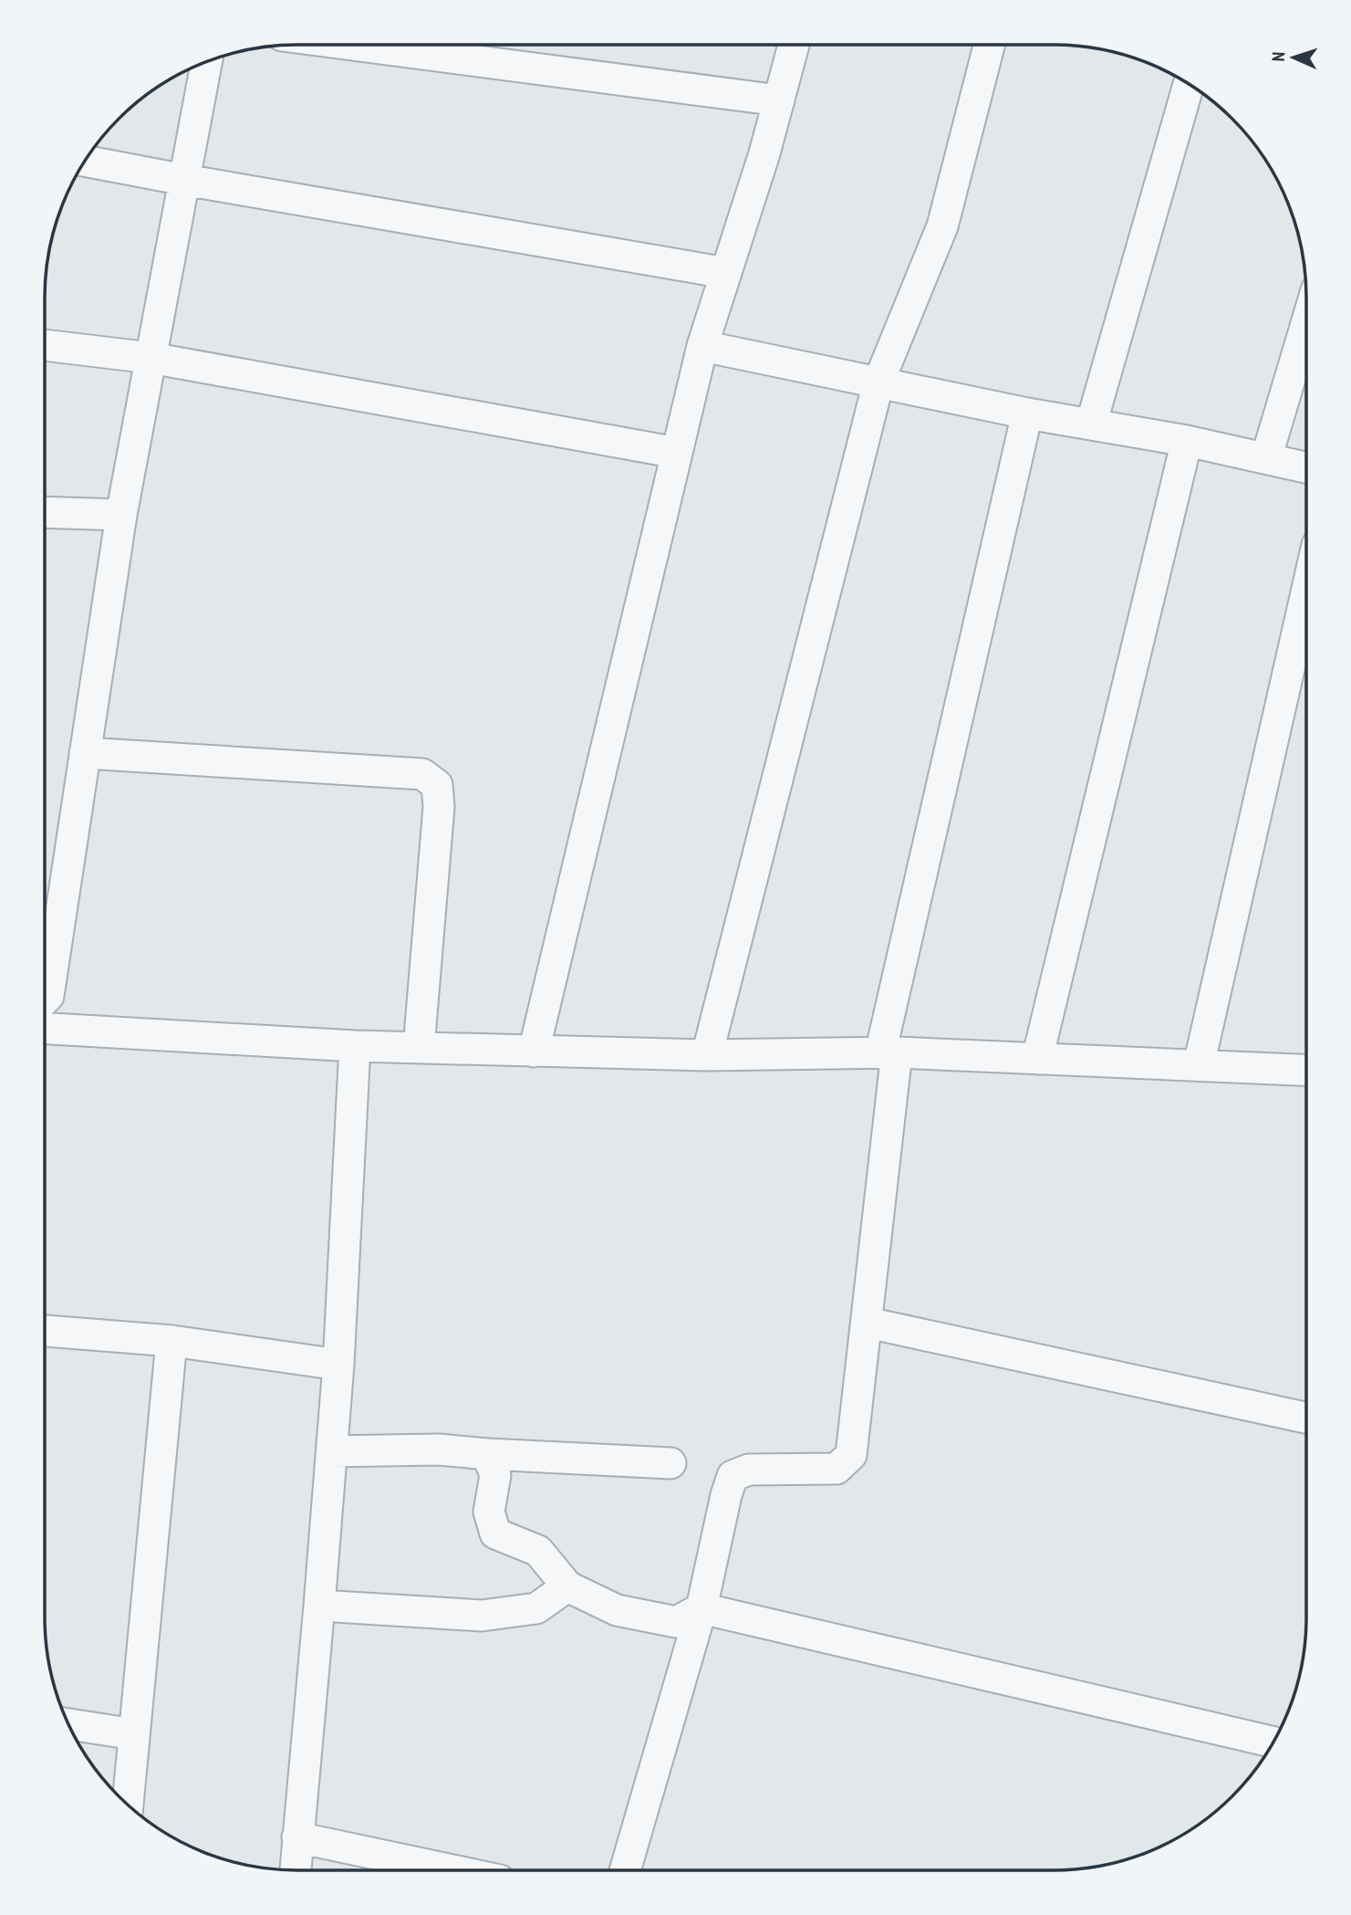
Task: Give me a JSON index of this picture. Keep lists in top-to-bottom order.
{
  "north": "left"
}
